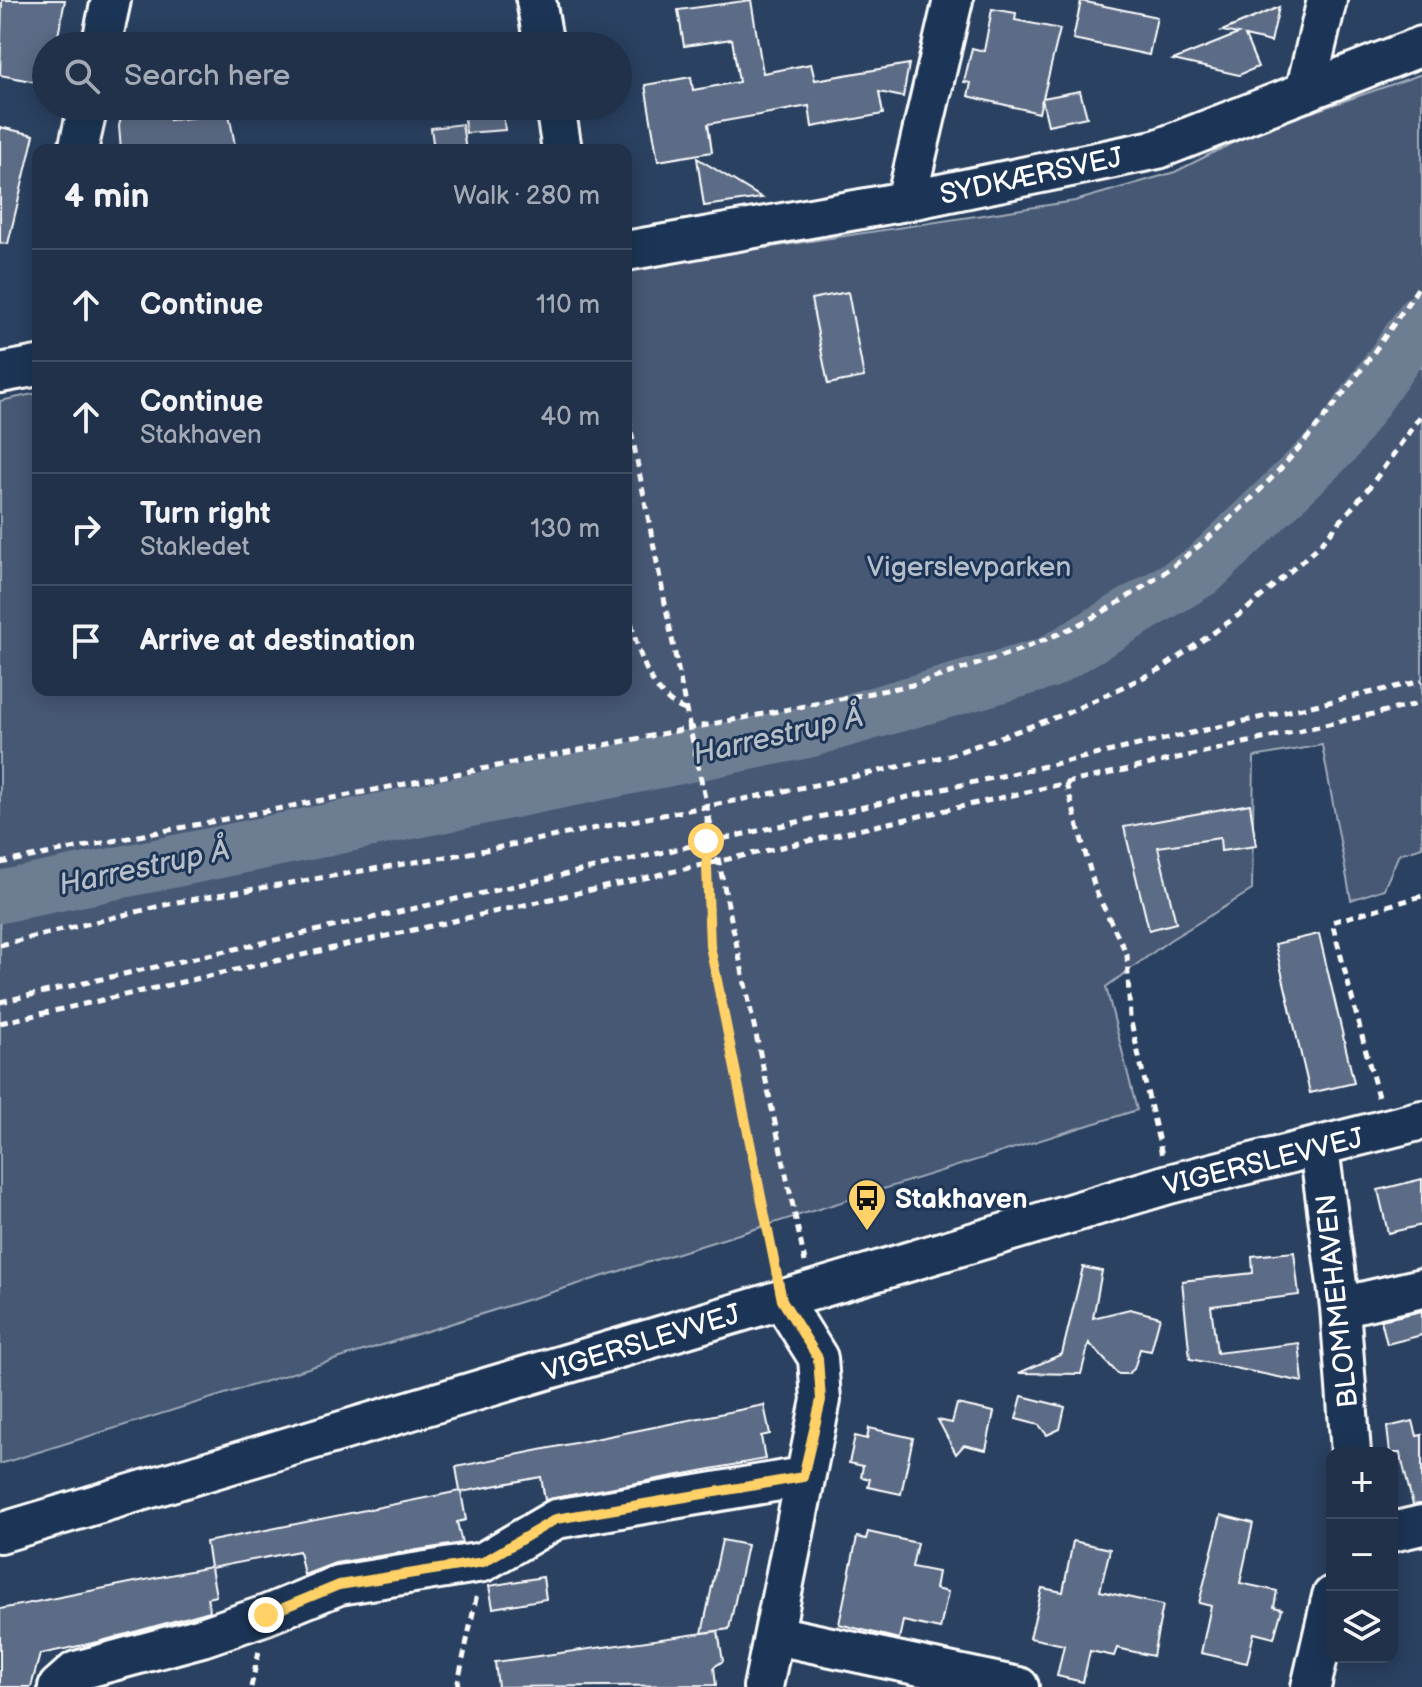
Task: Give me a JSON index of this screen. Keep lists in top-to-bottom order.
{
  "streets": {
    "street": ["SYDKÆRSVEJ", "VIGERSLEVVEJ", "BLOMMEHAVEN"]
  },
  "crossings": [
    ["VIGERSLEVVEJ", "BLOMMEHAVEN"]
  ],
  "water": ["Harrestrup Å"],
  "parks": ["Vigerslevparken"],
  "places": {
    "bus stop": ["Stakhaven"]
  },
  "page": {
    "search": "Search here",
    "heading": ["4 min", "Walk · 280 m"],
    "list": [
      ["Continue", "110 m"],
      ["Continue", "Stakhaven", "40 m"],
      ["Turn right", "Stakledet", "130 m"],
      "Arrive at destination"
    ],
    "map_buttons": ["+", "−"]
  }
}
